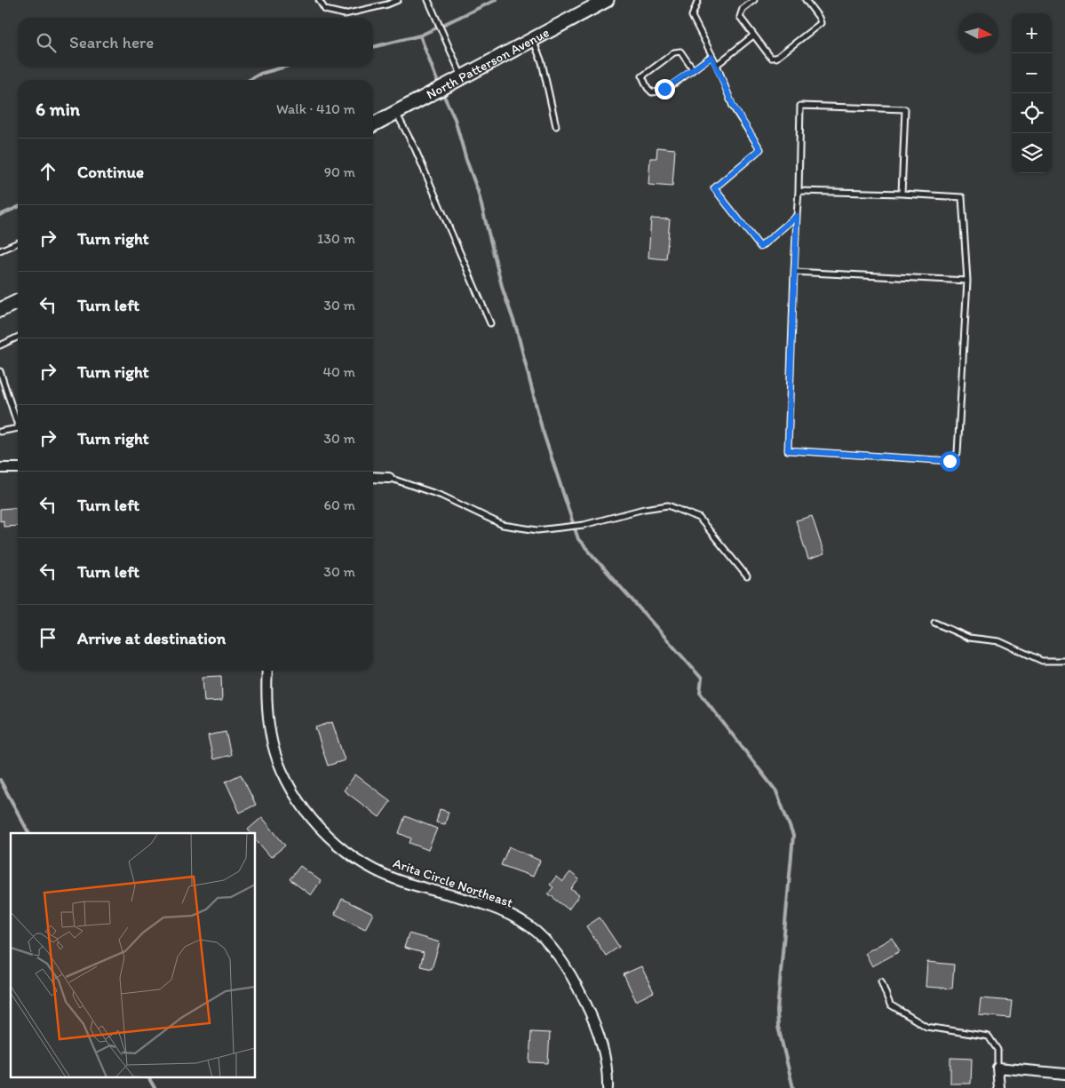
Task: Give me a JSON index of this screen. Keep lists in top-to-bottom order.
{
  "streets": {
    "main road": ["North Patterson Avenue"],
    "street": ["Arita Circle Northeast"]
  },
  "north": "right",
  "page": {
    "map_buttons": ["+", "−"],
    "search": "Search here",
    "heading": ["6 min", "Walk · 410 m"],
    "list": [
      ["Continue", "90 m"],
      ["Turn right", "130 m"],
      ["Turn left", "30 m"],
      ["Turn right", "40 m"],
      ["Turn right", "30 m"],
      ["Turn left", "60 m"],
      ["Turn left", "30 m"],
      "Arrive at destination"
    ]
  }
}
